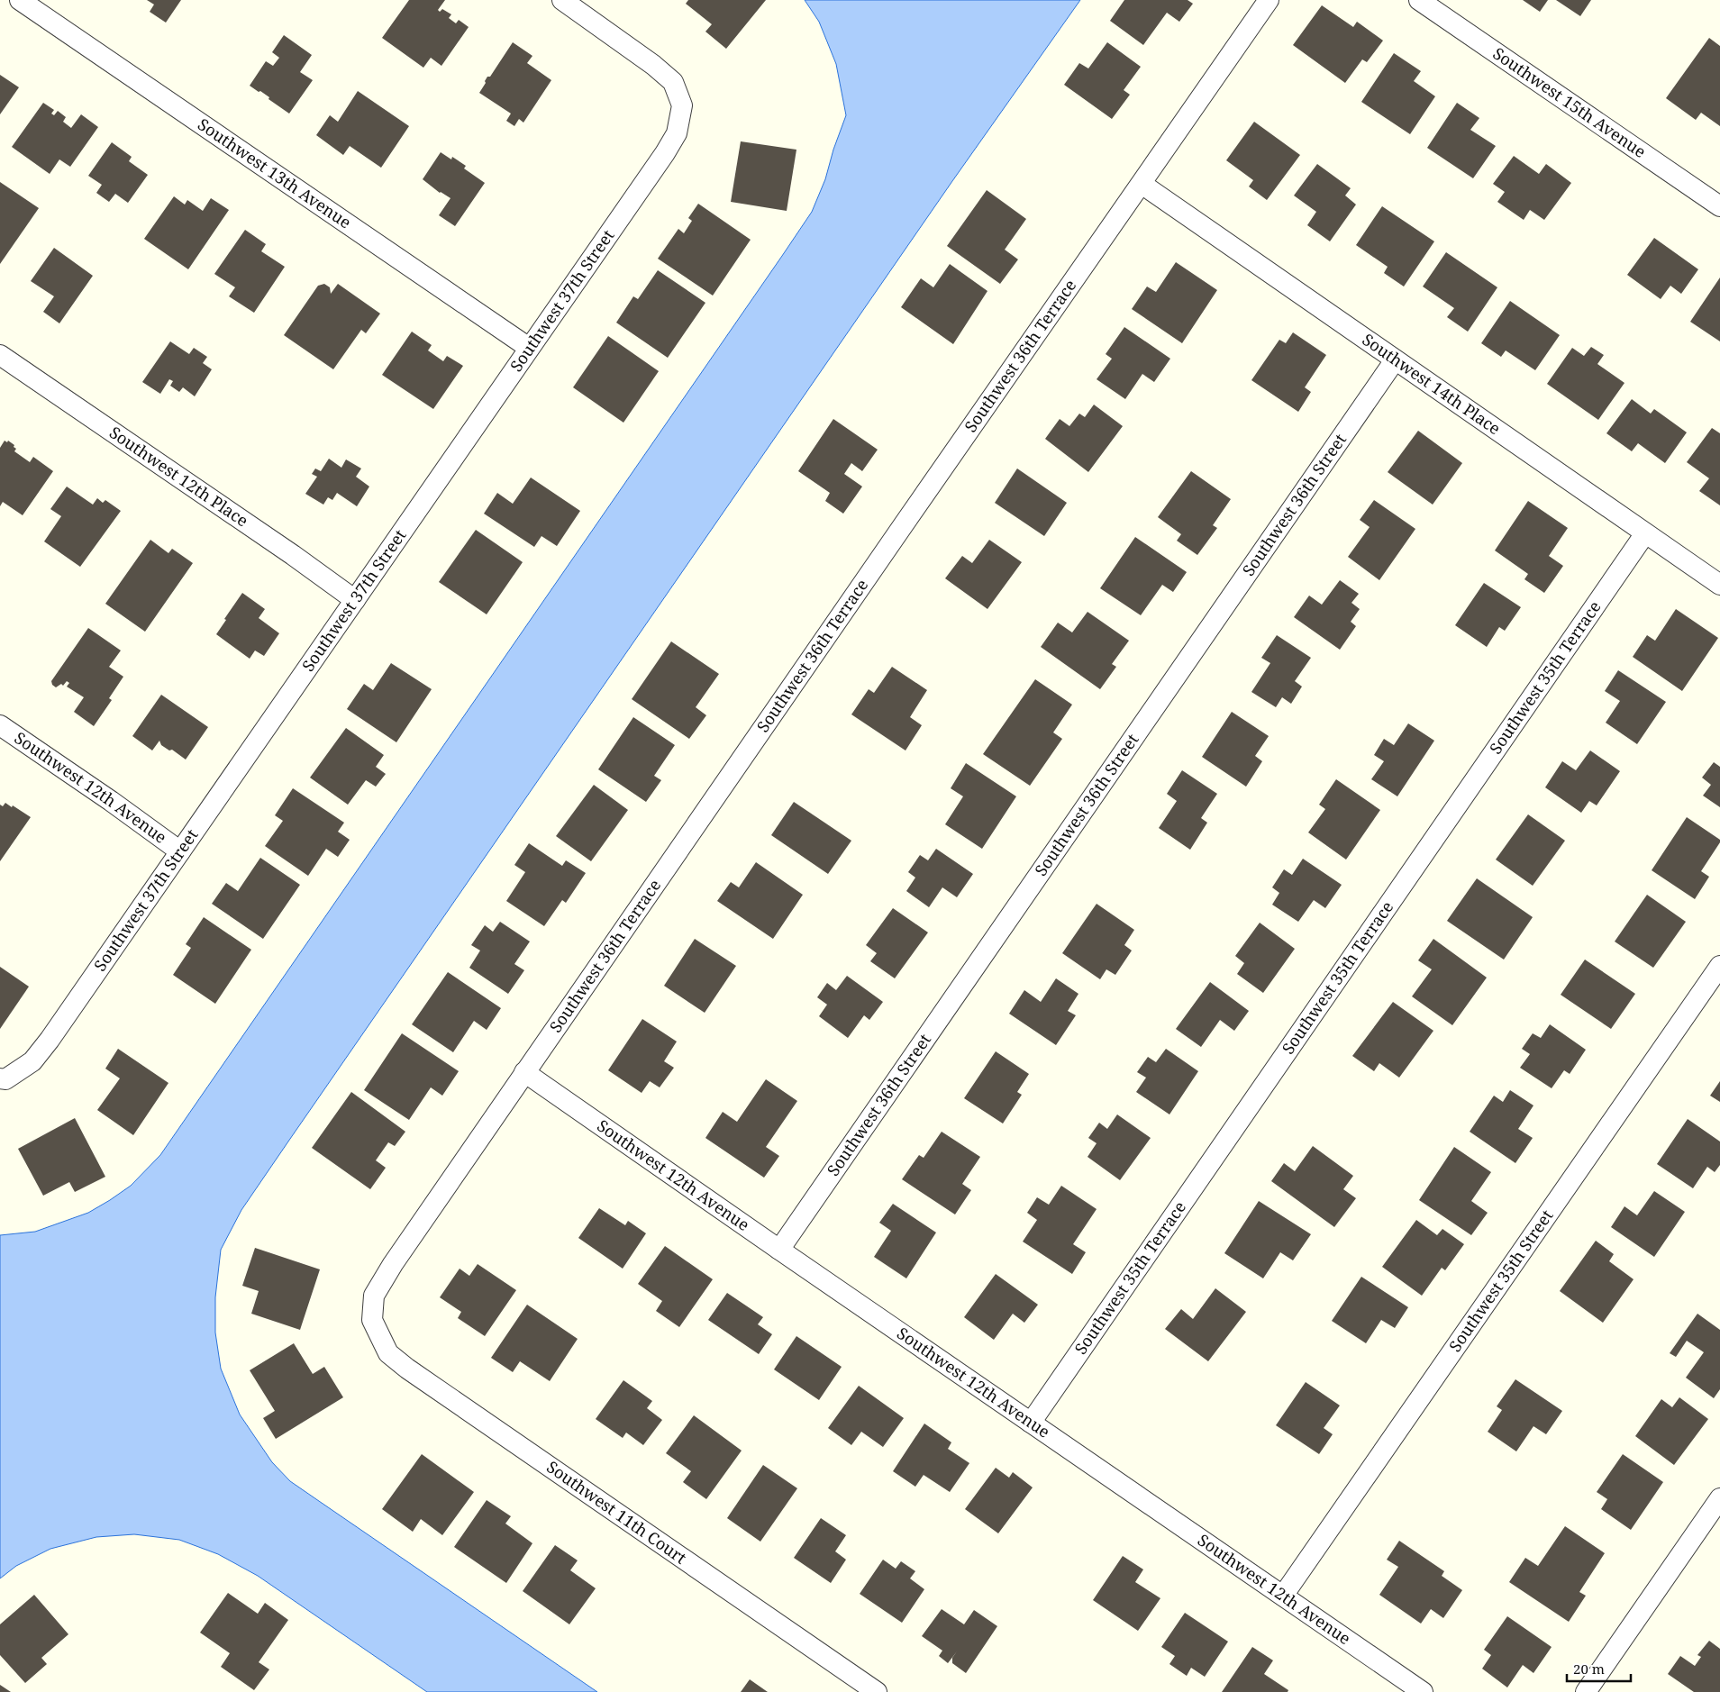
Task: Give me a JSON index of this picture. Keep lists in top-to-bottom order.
{
  "streets": {
    "street": [
      "Southwest 15th Avenue",
      "Southwest 13th Avenue",
      "Southwest 37th Street",
      "Southwest 36th Terrace",
      "Southwest 14th Place",
      "Southwest 12th Place",
      "Southwest 36th Street",
      "Southwest 35th Terrace",
      "Southwest 12th Avenue",
      "Southwest 35th Street",
      "Southwest 11th Court"
    ]
  },
  "crossings": [
    ["Southwest 13th Avenue", "Southwest 37th Street"],
    ["Southwest 37th Street", "Southwest 12th Place"],
    ["Southwest 37th Street", "Southwest 12th Avenue"],
    ["Southwest 36th Terrace", "Southwest 14th Place"],
    ["Southwest 36th Terrace", "Southwest 12th Avenue"],
    ["Southwest 36th Terrace", "Southwest 11th Court"],
    ["Southwest 14th Place", "Southwest 36th Street"],
    ["Southwest 14th Place", "Southwest 35th Terrace"],
    ["Southwest 36th Street", "Southwest 12th Avenue"],
    ["Southwest 35th Terrace", "Southwest 12th Avenue"],
    ["Southwest 12th Avenue", "Southwest 35th Street"]
  ],
  "scale_bar": "20 m"
}
